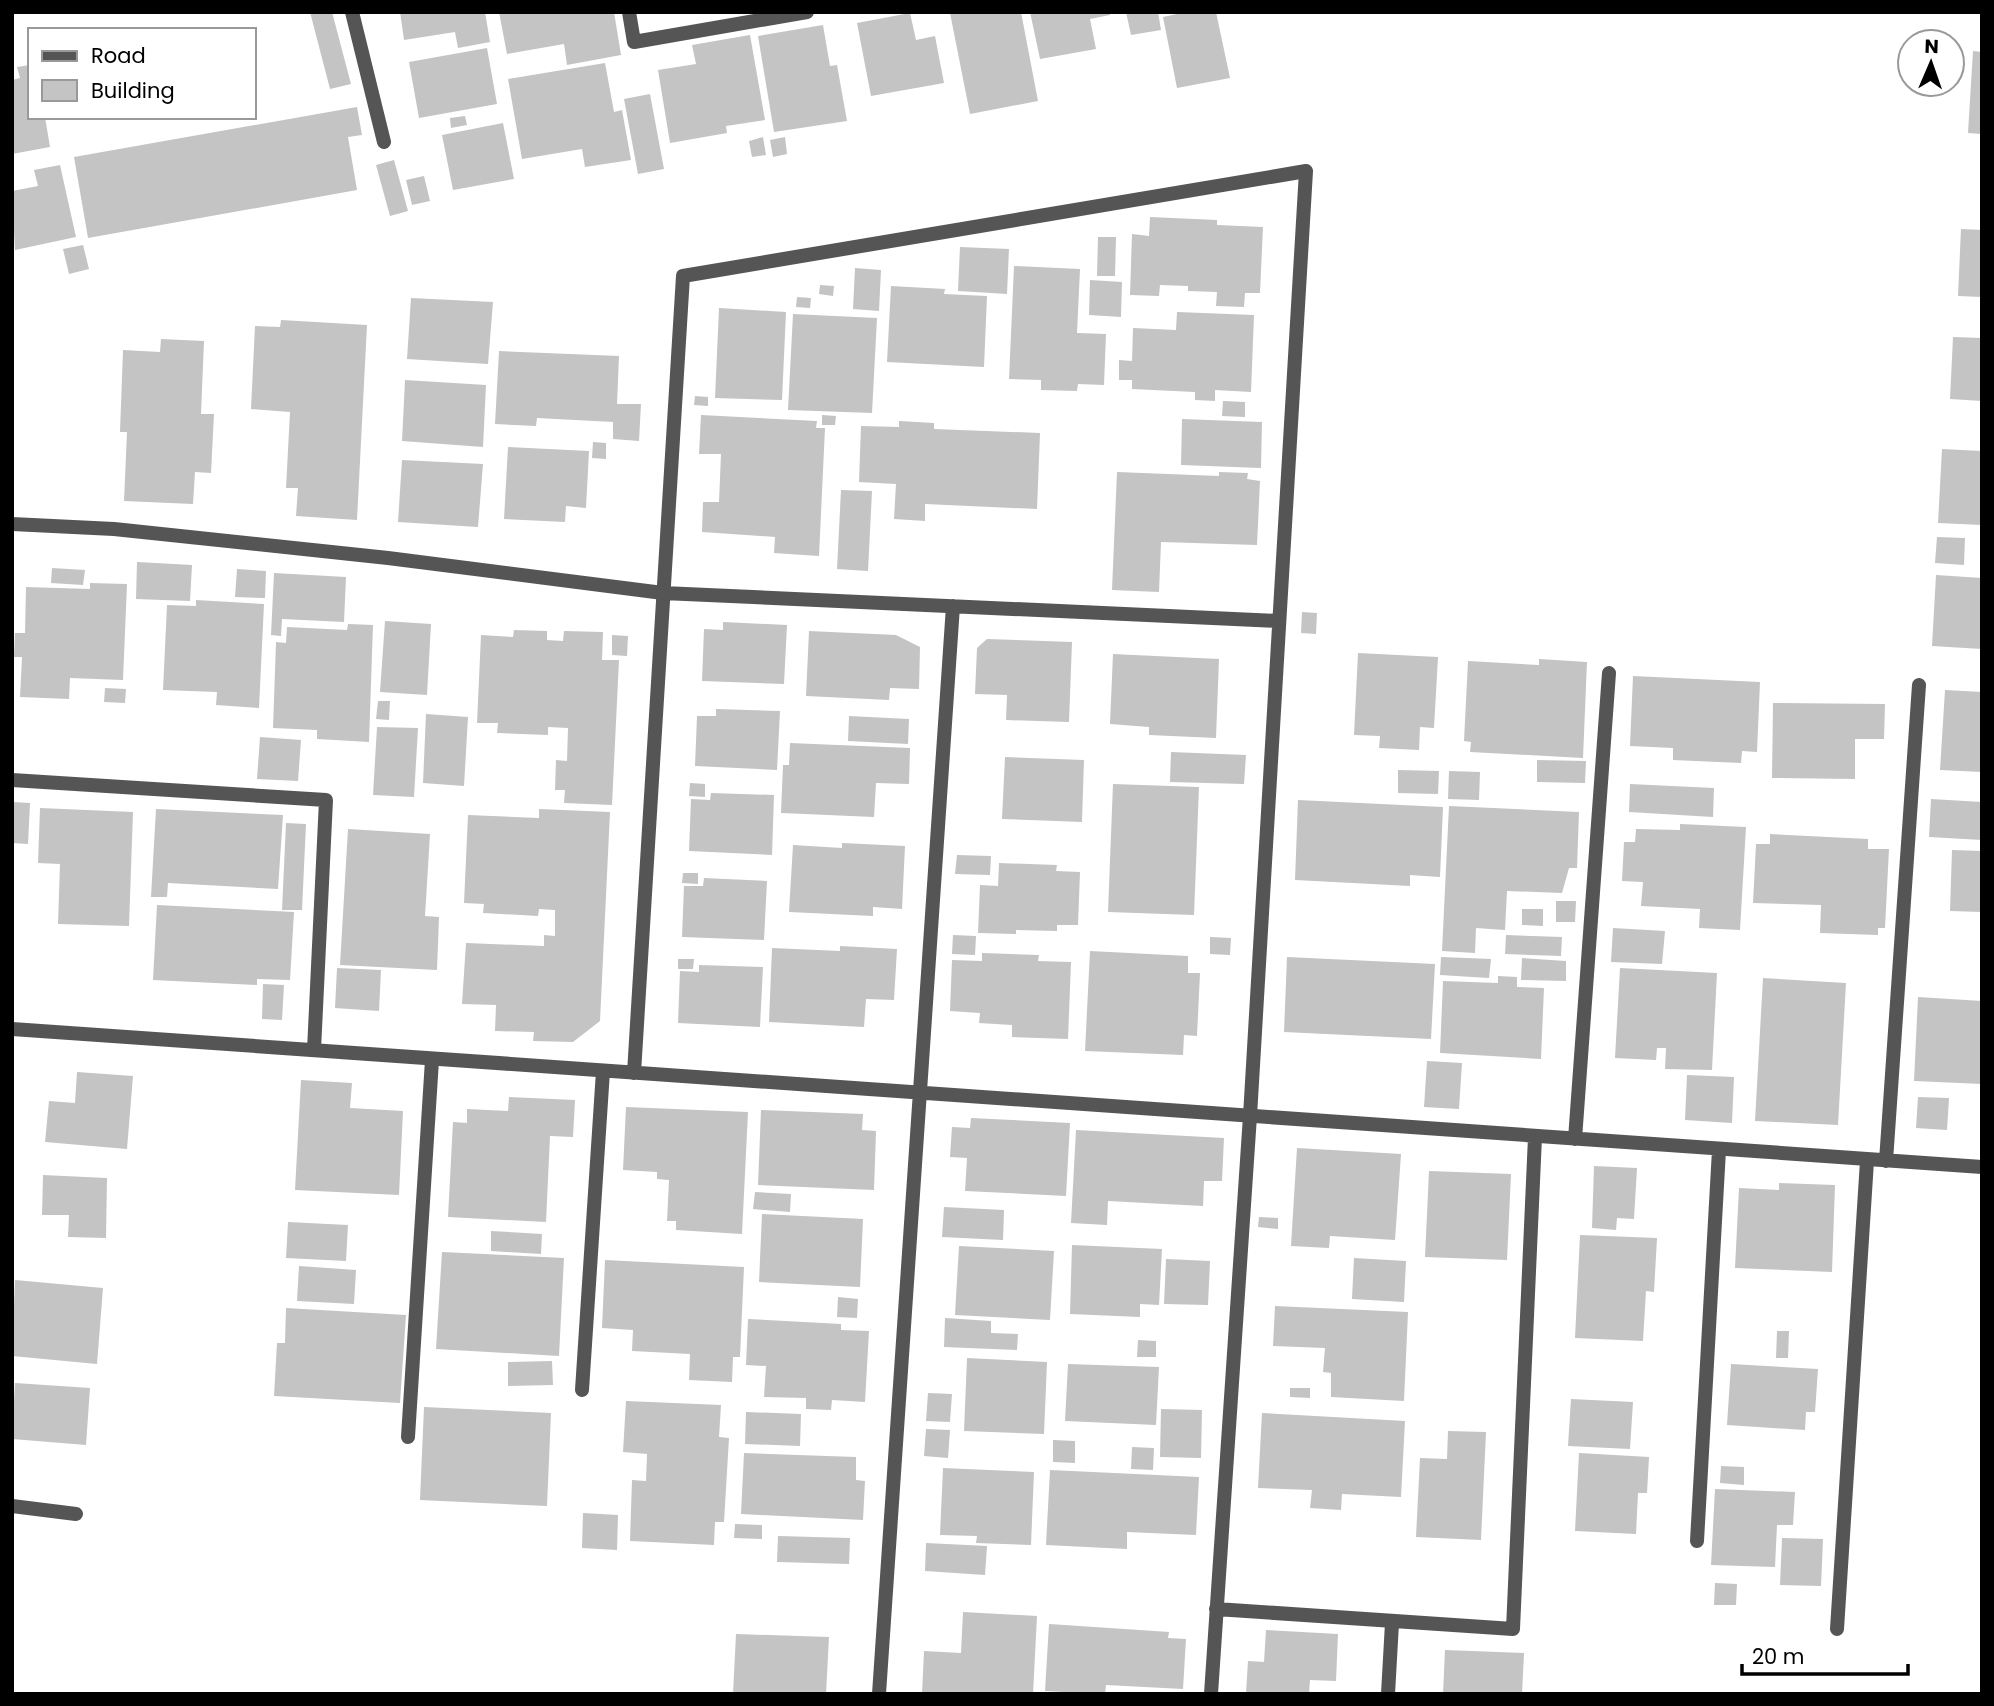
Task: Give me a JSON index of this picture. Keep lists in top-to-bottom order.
{
  "legend": ["Road", "Building"],
  "scale_bar": "20 m",
  "north": "top"
}
